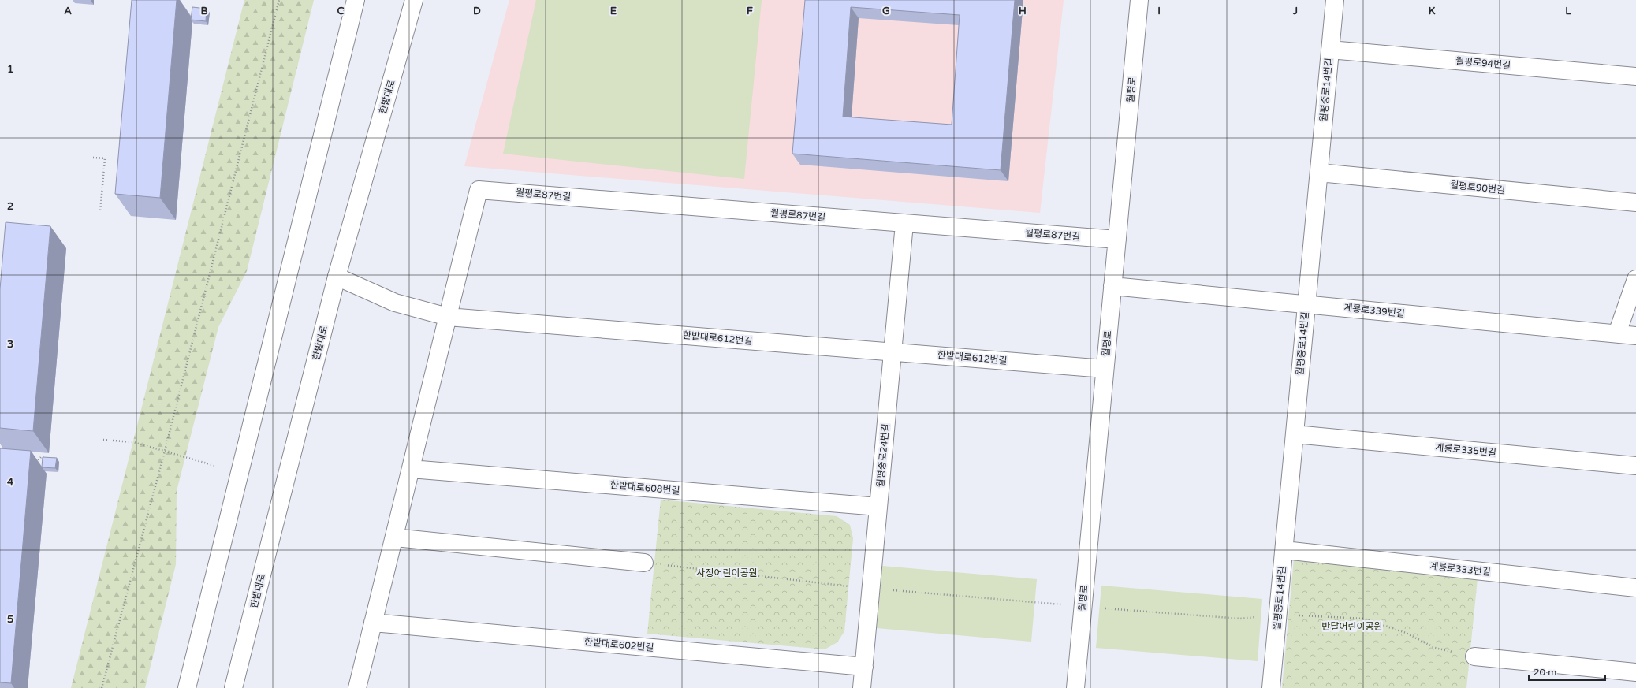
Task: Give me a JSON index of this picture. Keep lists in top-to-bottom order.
{
  "streets": {
    "street": [
      "월평로94번길",
      "월평로",
      "월평중로14번길",
      "한밭대로",
      "월평로90번길",
      "월평로87번길",
      "계룡로339번길",
      "한밭대로612번길",
      "계룡로335번길",
      "월평중로24번길",
      "한밭대로608번길",
      "계룡로333번길",
      "한밭대로602번길"
    ]
  },
  "crossings": [
    ["월평로94번길", "월평중로14번길"],
    ["월평로", "월평로87번길"],
    ["월평로", "계룡로339번길"],
    ["월평로", "한밭대로612번길"],
    ["월평중로14번길", "월평로90번길"],
    ["월평중로14번길", "계룡로339번길"],
    ["월평중로14번길", "계룡로335번길"],
    ["월평중로14번길", "계룡로333번길"],
    ["한밭대로", "한밭대로612번길"],
    ["월평로87번길", "한밭대로612번길"],
    ["월평로87번길", "월평중로24번길"],
    ["한밭대로612번길", "월평중로24번길"],
    ["월평중로24번길", "한밭대로608번길"],
    ["월평중로24번길", "한밭대로602번길"]
  ],
  "parks": ["사정어린이공원", "반달어린이공원"],
  "scale_bar": "20 m",
  "grid": {
    "columns": [
      "A",
      "B",
      "C",
      "D",
      "E",
      "F",
      "G",
      "H",
      "I",
      "J",
      "K",
      "L"
    ],
    "rows": [
      "1",
      "2",
      "3",
      "4",
      "5"
    ]
  }
}
